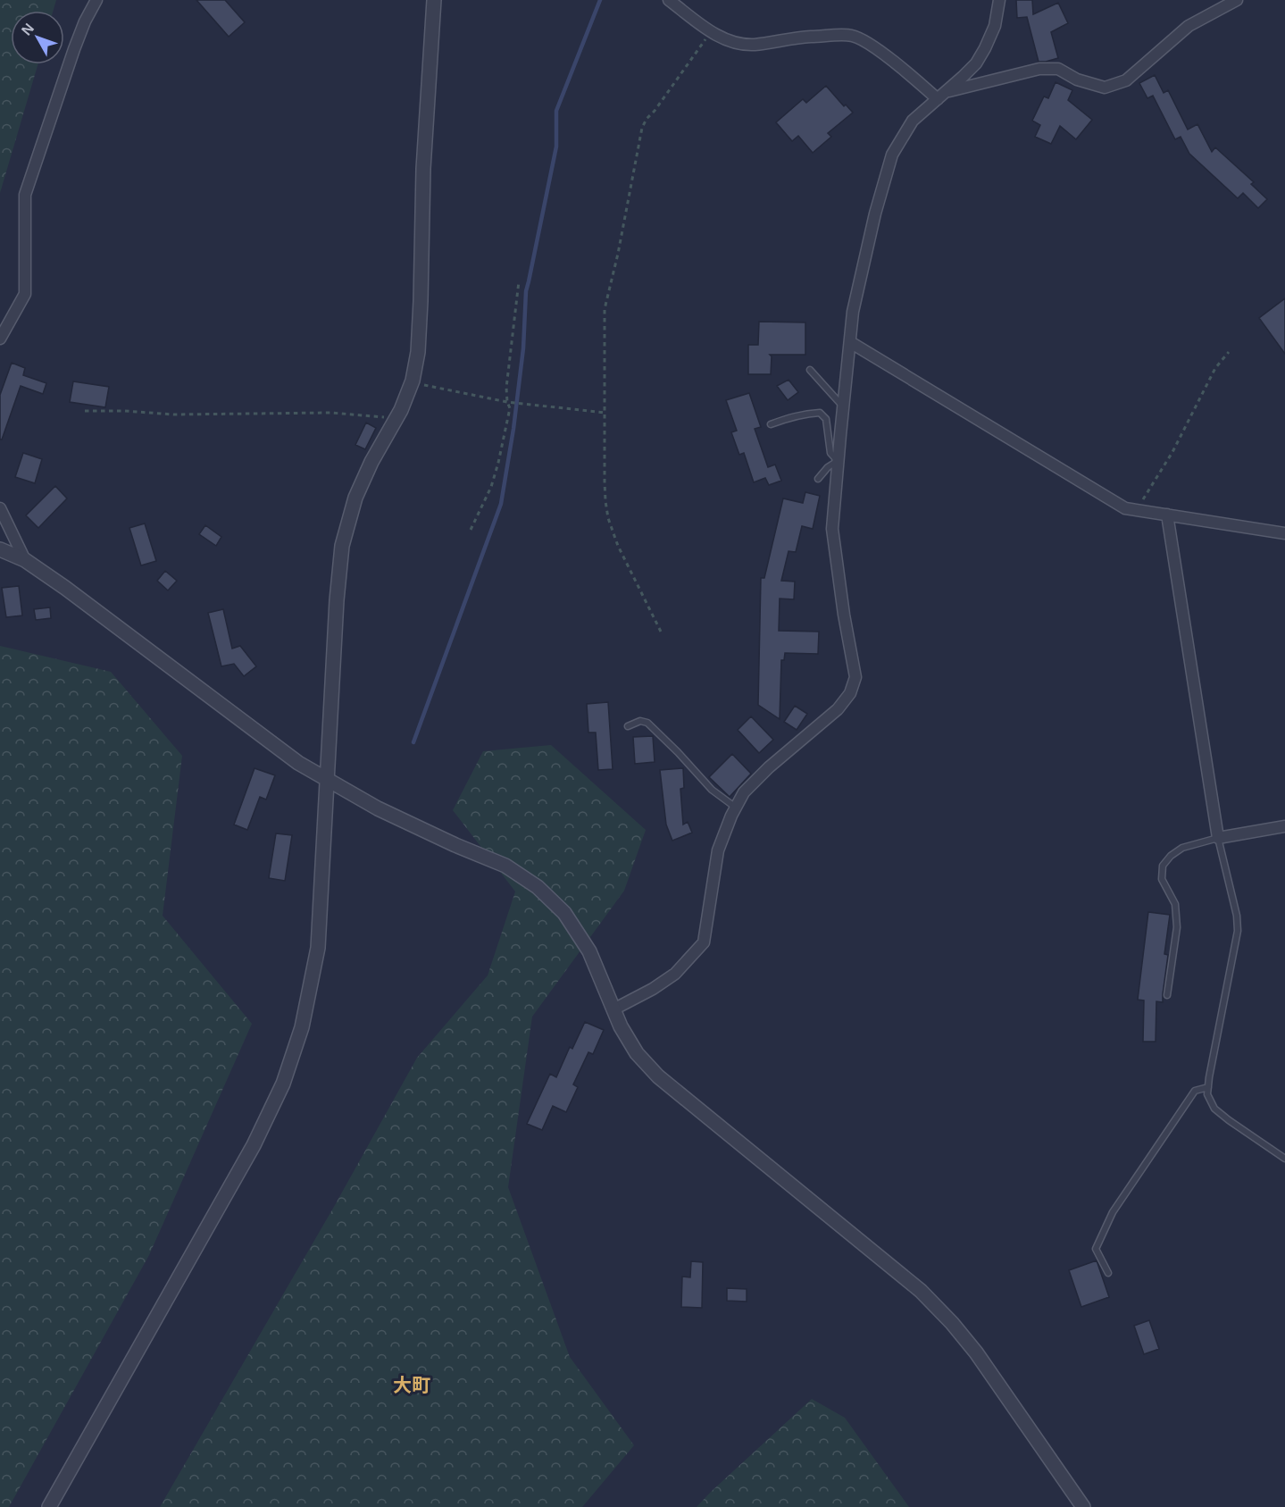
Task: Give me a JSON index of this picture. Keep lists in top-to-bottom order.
{
  "districts": ["大町"],
  "north": "top left"
}
